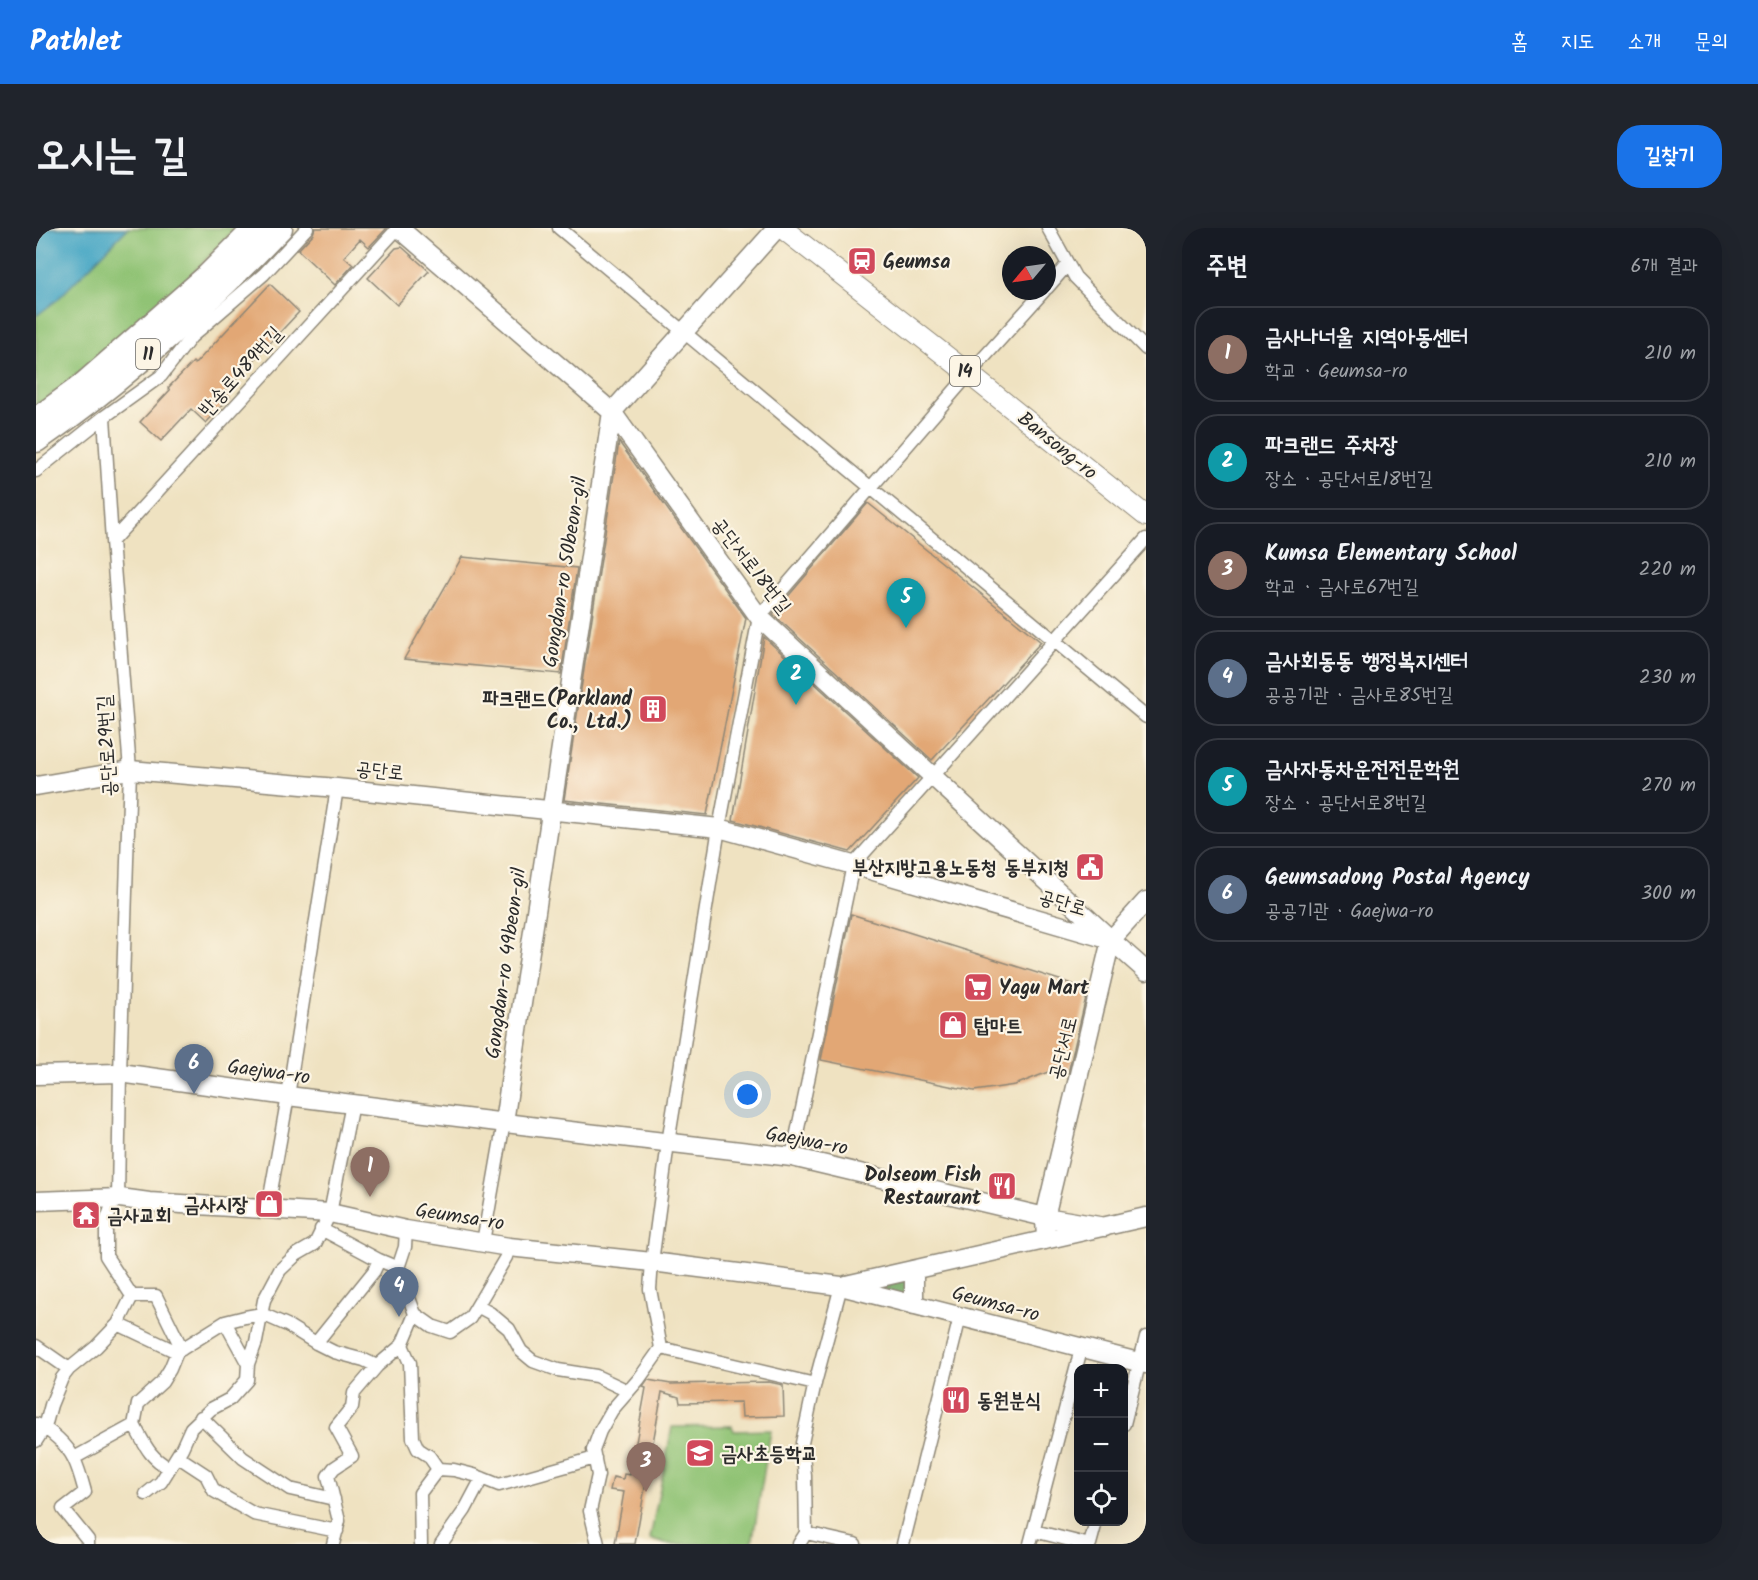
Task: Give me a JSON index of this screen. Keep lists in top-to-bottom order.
{
  "streets": {
    "highway": ["11"],
    "main road": ["14", "Bansong-ro"],
    "street": [
      "반송로489번길",
      "공단서로18번길",
      "Gongdan-ro 50beon-gil",
      "공단로29번길",
      "공단로",
      "Gongdan-ro 49beon-gil",
      "공단서로",
      "Gaejwa-ro",
      "Geumsa-ro"
    ]
  },
  "crossings": [
    ["반송로489번길", "공단서로18번길"],
    ["반송로489번길", "공단로29번길"],
    ["공단서로18번길", "Gongdan-ro 50beon-gil"],
    ["공단서로18번길", "공단로"],
    ["공단서로18번길", "공단서로"],
    ["Gongdan-ro 50beon-gil", "공단로"],
    ["Gongdan-ro 50beon-gil", "Gongdan-ro 49beon-gil"],
    ["공단로29번길", "공단로"],
    ["공단로29번길", "Gaejwa-ro"],
    ["공단로29번길", "Geumsa-ro"],
    ["공단로", "Gongdan-ro 49beon-gil"],
    ["공단로", "공단서로"],
    ["Gongdan-ro 49beon-gil", "Gaejwa-ro"],
    ["공단서로", "Gaejwa-ro"],
    ["공단서로", "Geumsa-ro"],
    ["Gaejwa-ro", "Geumsa-ro"]
  ],
  "places": {
    "station": ["Geumsa"],
    "building": ["파크랜드(Parkland Co., Ltd.)"],
    "public building": ["부산지방고용노동청 동부지청"],
    "supermarket": ["Yagu Mart"],
    "shop": ["탑마트", "금사시장"],
    "restaurant": ["Dolseom Fish Restaurant", "동원분식"],
    "temple": ["금사교회"],
    "school or university": ["금사초등학교"]
  },
  "north": "bottom left",
  "page": {
    "header": "Pathlet",
    "nav": [
      "홈",
      "지도",
      "소개",
      "문의"
    ],
    "title": "오시는 길",
    "buttons": "길찾기",
    "heading": ["주변", "6개 결과"],
    "list": [
      {
        "mark": "1",
        "name": "금사나너울 지역아동센터",
        "note": "학교 · Geumsa-ro",
        "value": "210 m"
      },
      {
        "mark": "2",
        "name": "파크랜드 주차장",
        "note": "장소 · 공단서로18번길",
        "value": "210 m"
      },
      {
        "mark": "3",
        "name": "Kumsa Elementary School",
        "note": "학교 · 금사로67번길",
        "value": "220 m"
      },
      {
        "mark": "4",
        "name": "금사회동동 행정복지센터",
        "note": "공공기관 · 금사로85번길",
        "value": "230 m"
      },
      {
        "mark": "5",
        "name": "금사자동차운전전문학원",
        "note": "장소 · 공단서로8번길",
        "value": "270 m"
      },
      {
        "mark": "6",
        "name": "Geumsadong Postal Agency",
        "note": "공공기관 · Gaejwa-ro",
        "value": "300 m"
      }
    ],
    "pins": [
      "5",
      "2",
      "6",
      "1",
      "4",
      "3"
    ],
    "map_buttons": ["+", "−"]
  }
}
